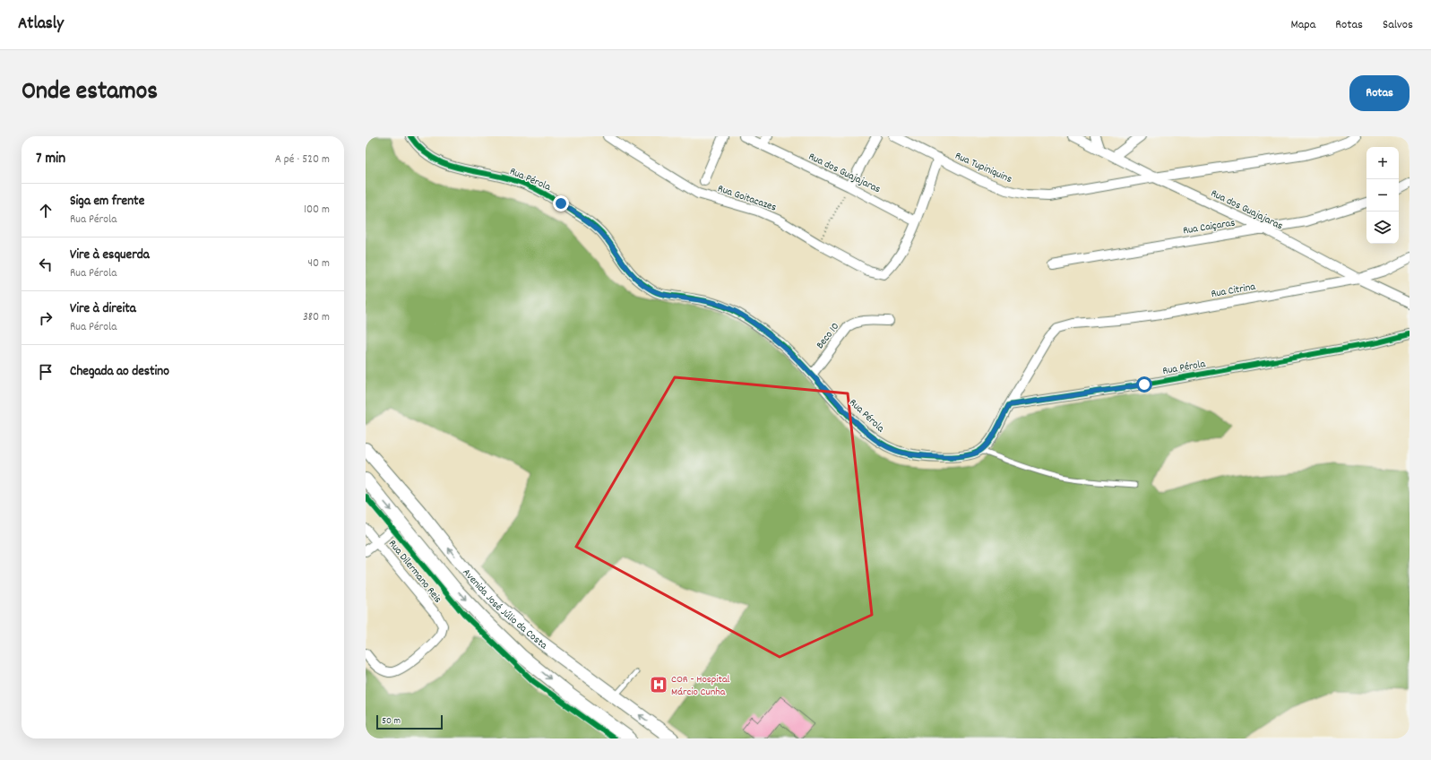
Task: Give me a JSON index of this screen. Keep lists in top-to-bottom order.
{
  "streets": {
    "main road": ["Avenida José Júlio da Costa"],
    "street": [
      "Rua Tupiniquins",
      "Rua dos Guajajaras",
      "Rua Pérola",
      "Rua Goitacazes",
      "Rua Caiçaras",
      "Rua Citrina",
      "Beco 10",
      "Rua Dilermano Reis"
    ]
  },
  "crossings": [
    ["Rua Tupiniquins", "Rua dos Guajajaras"],
    ["Rua dos Guajajaras", "Rua Goitacazes"],
    ["Rua dos Guajajaras", "Rua Caiçaras"],
    ["Rua dos Guajajaras", "Rua Citrina"],
    ["Rua Pérola", "Rua Citrina"],
    ["Rua Pérola", "Beco 10"]
  ],
  "places": {
    "hospital": ["COR - Hospital Márcio Cunha"]
  },
  "scale_bar": "50 m",
  "page": {
    "header": "Atlasly",
    "nav": ["Mapa", "Rotas", "Salvos"],
    "title": "Onde estamos",
    "buttons": "Rotas",
    "heading": ["7 min", "A pé · 520 m"],
    "map_buttons": ["+", "−"],
    "list": [
      ["Siga em frente", "Rua Pérola", "100 m"],
      ["Vire à esquerda", "Rua Pérola", "40 m"],
      ["Vire à direita", "Rua Pérola", "380 m"],
      "Chegada ao destino"
    ],
    "scale": "50 m"
  }
}
